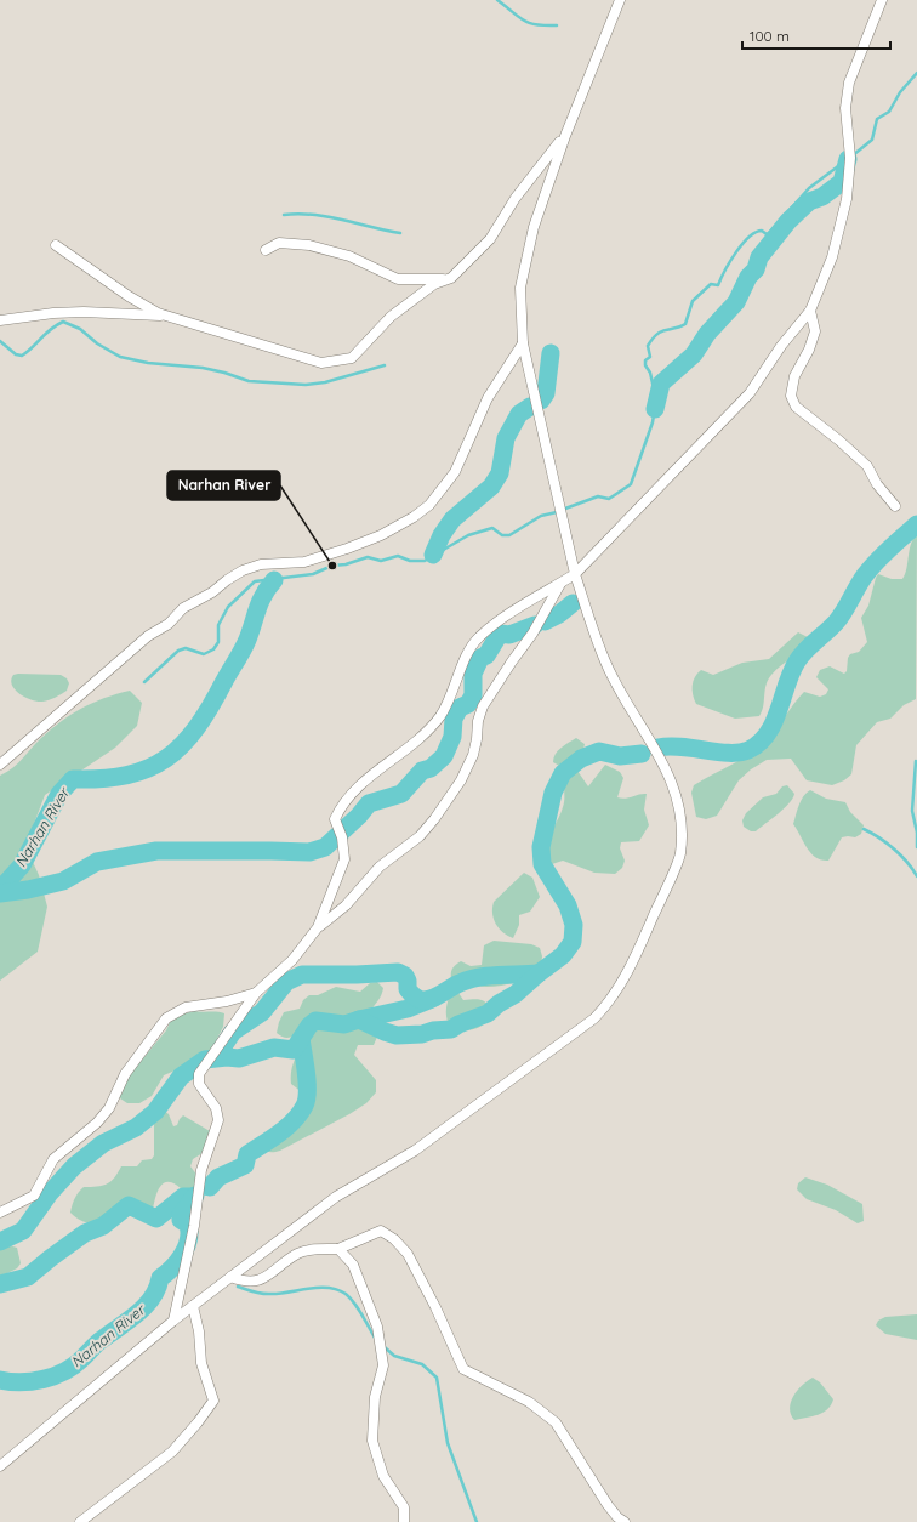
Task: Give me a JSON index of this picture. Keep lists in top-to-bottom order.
{
  "water": ["Narhan River"],
  "places": ["Narhan River"],
  "scale_bar": "100 m"
}
